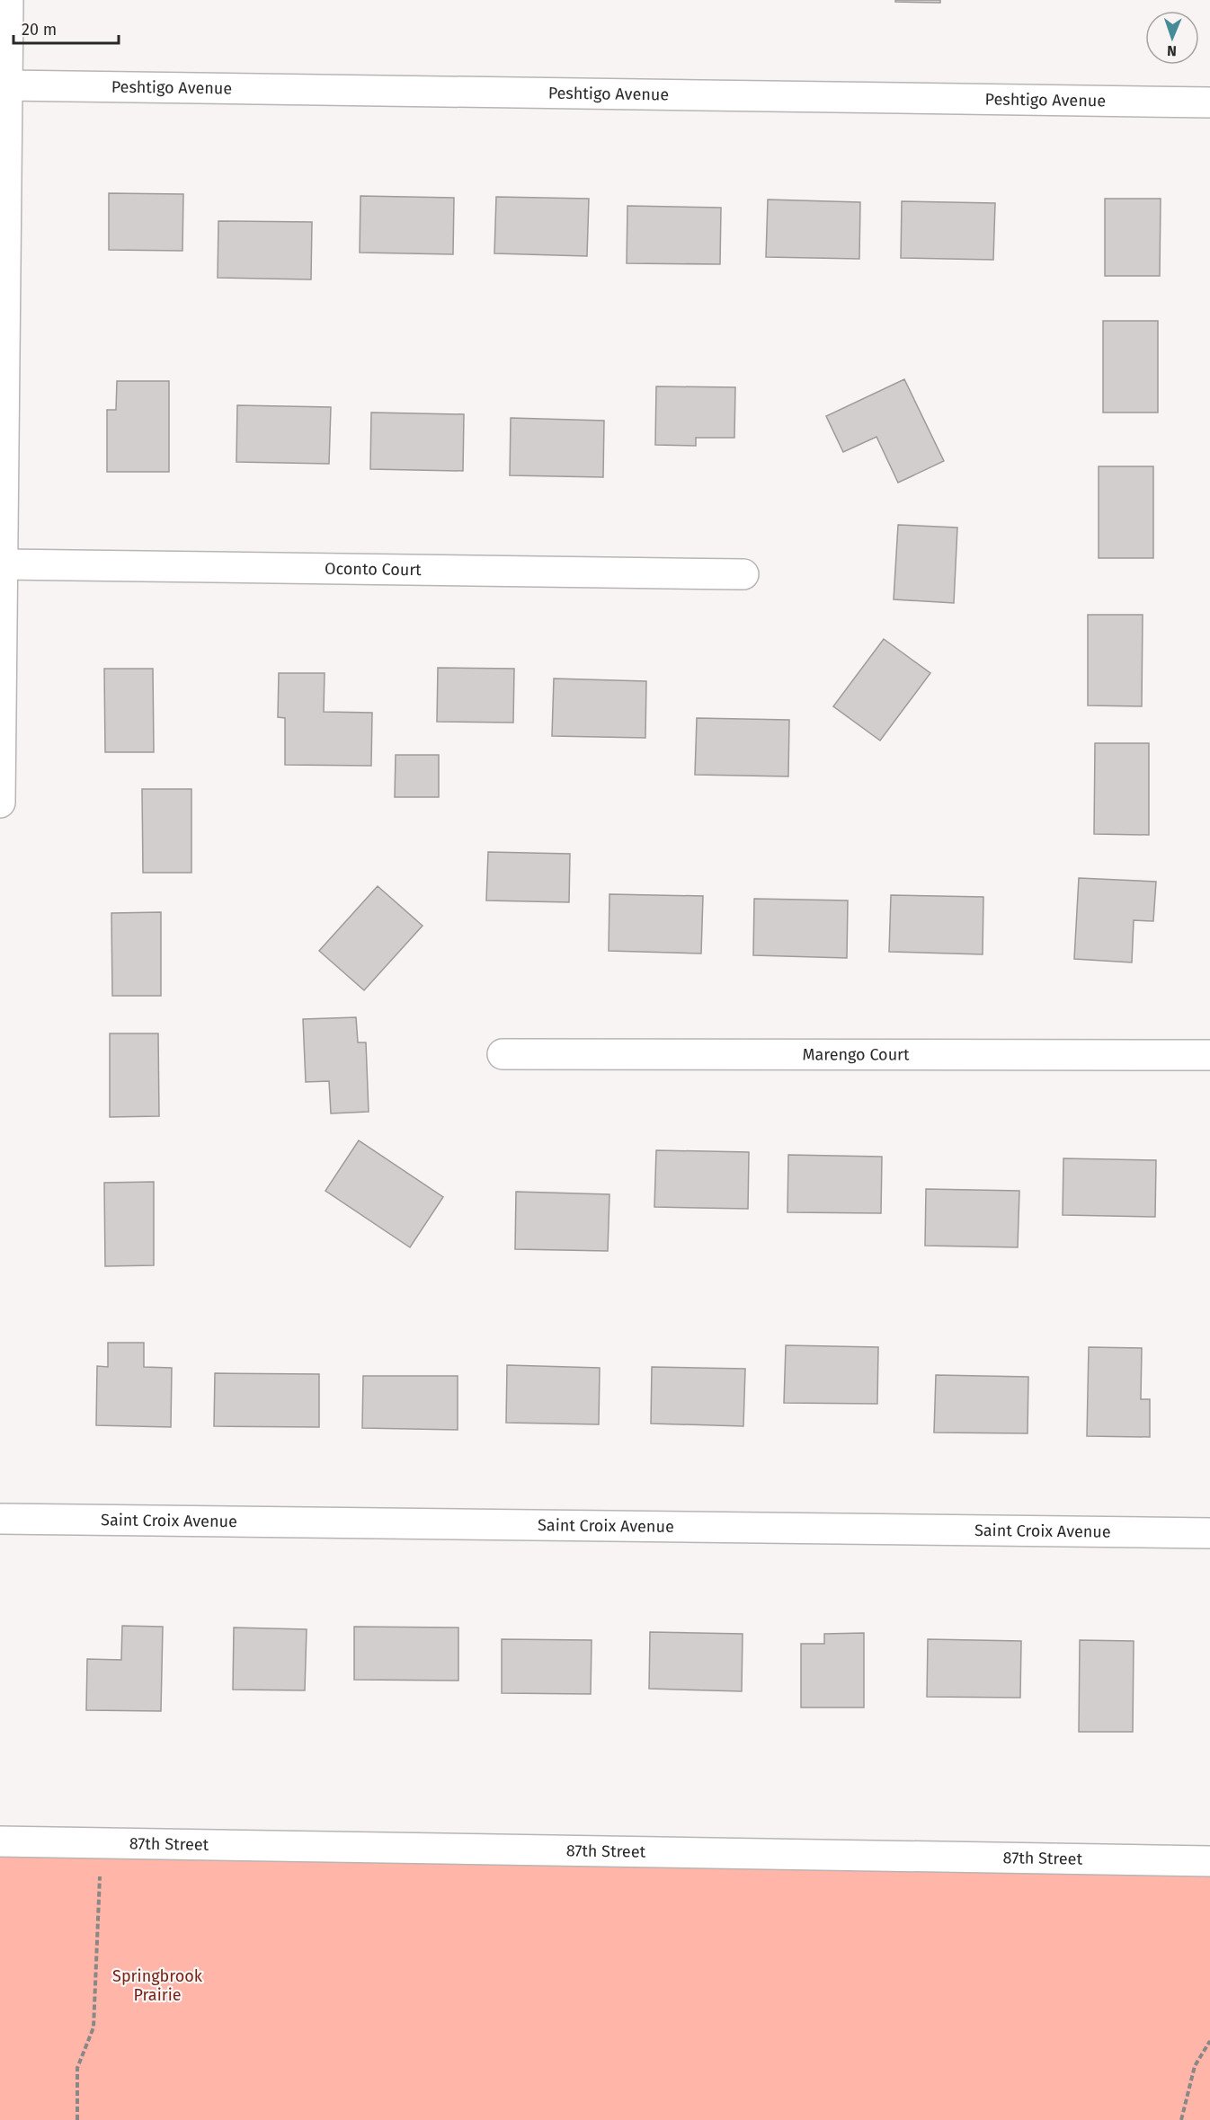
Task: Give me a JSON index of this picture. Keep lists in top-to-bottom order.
{
  "streets": {
    "street": [
      "Peshtigo Avenue",
      "Oconto Court",
      "Marengo Court",
      "Saint Croix Avenue",
      "87th Street"
    ]
  },
  "parks": ["Springbrook Prairie"],
  "scale_bar": "20 m",
  "north": "bottom"
}
